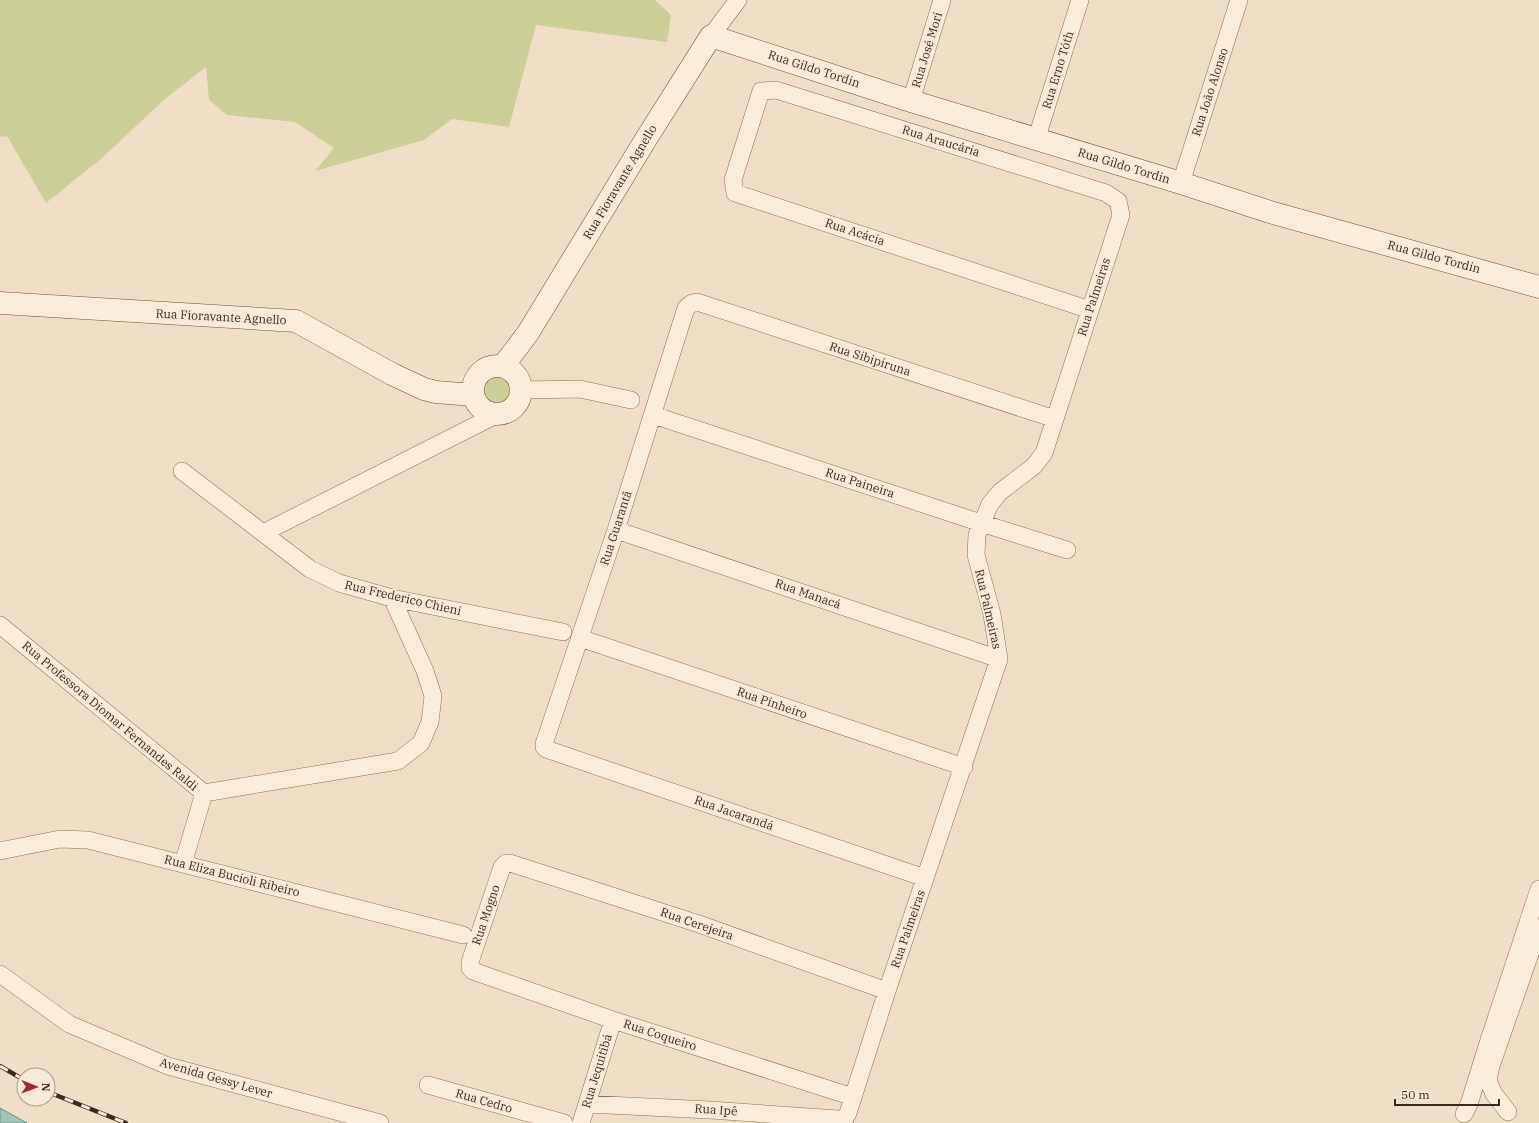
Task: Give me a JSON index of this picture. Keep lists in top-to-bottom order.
{
  "streets": {
    "main road": ["Rua Gildo Tordin", "Rua Fioravante Agnello"],
    "street": [
      "Rua José Mori",
      "Rua Erno Tóth",
      "Rua João Alonso",
      "Rua Araucária",
      "Rua Acácia",
      "Rua Palmeiras",
      "Rua Sibipiruna",
      "Rua Paineira",
      "Rua Guarantã",
      "Rua Manacá",
      "Rua Frederico Chieni",
      "Rua Pinheiro",
      "Rua Professora Diomar Fernandes Raldi",
      "Rua Jacarandá",
      "Rua Eliza Bucioli Ribeiro",
      "Rua Mogno",
      "Rua Cerejeira",
      "Rua Coqueiro",
      "Rua Jequitibá",
      "Avenida Gessy Lever",
      "Rua Cedro",
      "Rua Ipê"
    ]
  },
  "crossings": [
    ["Rua José Mori", "Rua Gildo Tordin"],
    ["Rua Gildo Tordin", "Rua Erno Tóth"],
    ["Rua Gildo Tordin", "Rua João Alonso"],
    ["Rua Gildo Tordin", "Rua Fioravante Agnello"],
    ["Rua Araucária", "Rua Acácia"],
    ["Rua Araucária", "Rua Palmeiras"],
    ["Rua Acácia", "Rua Palmeiras"],
    ["Rua Palmeiras", "Rua Sibipiruna"],
    ["Rua Palmeiras", "Rua Paineira"],
    ["Rua Palmeiras", "Rua Manacá"],
    ["Rua Palmeiras", "Rua Pinheiro"],
    ["Rua Palmeiras", "Rua Jacarandá"],
    ["Rua Palmeiras", "Rua Cerejeira"],
    ["Rua Palmeiras", "Rua Coqueiro"],
    ["Rua Palmeiras", "Rua Ipê"],
    ["Rua Sibipiruna", "Rua Guarantã"],
    ["Rua Paineira", "Rua Guarantã"],
    ["Rua Guarantã", "Rua Manacá"],
    ["Rua Guarantã", "Rua Pinheiro"],
    ["Rua Guarantã", "Rua Jacarandá"],
    ["Rua Frederico Chieni", "Rua Professora Diomar Fernandes Raldi"],
    ["Rua Mogno", "Rua Cerejeira"],
    ["Rua Mogno", "Rua Coqueiro"],
    ["Rua Coqueiro", "Rua Jequitibá"],
    ["Rua Jequitibá", "Rua Ipê"]
  ],
  "scale_bar": "50 m",
  "north": "right"
}
